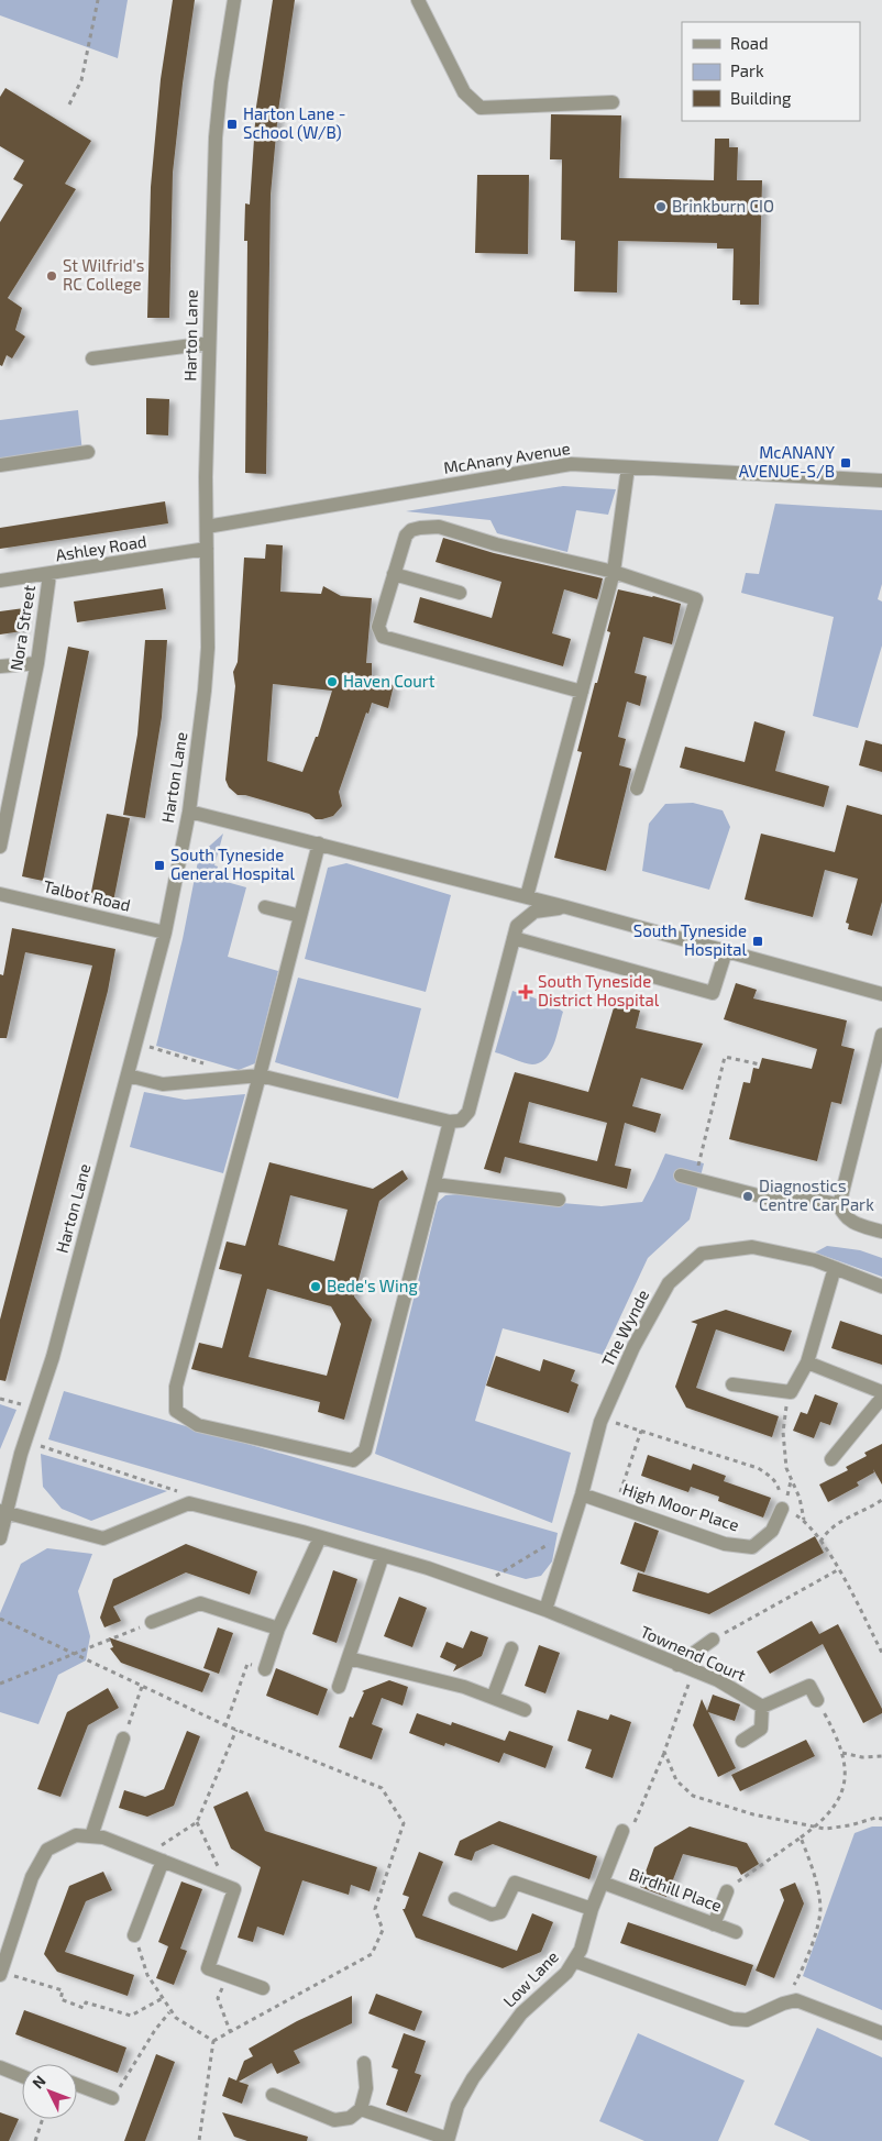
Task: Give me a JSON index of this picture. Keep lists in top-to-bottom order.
{
  "streets": {
    "street": [
      "Harton Lane",
      "McAnany Avenue",
      "Ashley Road",
      "Nora Street",
      "Talbot Road",
      "The Wynde",
      "High Moor Place",
      "Townend Court",
      "Birdhill Place",
      "Low Lane"
    ]
  },
  "crossings": [
    ["Harton Lane", "McAnany Avenue"],
    ["Harton Lane", "Ashley Road"],
    ["Harton Lane", "Talbot Road"],
    ["Ashley Road", "Nora Street"],
    ["The Wynde", "High Moor Place"],
    ["The Wynde", "Townend Court"],
    ["Birdhill Place", "Low Lane"]
  ],
  "places": {
    "transit": [
      "Harton Lane - School (W/B)",
      "McANANY AVENUE-S/B",
      "South Tyneside General Hospital",
      "South Tyneside Hospital"
    ],
    "other": [
      "Brinkburn CIO",
      "St Wilfrid's RC College",
      "Haven Court",
      "Diagnostics Centre Car Park",
      "Bede's Wing"
    ],
    "health": ["South Tyneside District Hospital"]
  },
  "legend": ["Road", "Park", "Building"],
  "north": "top left"
}
